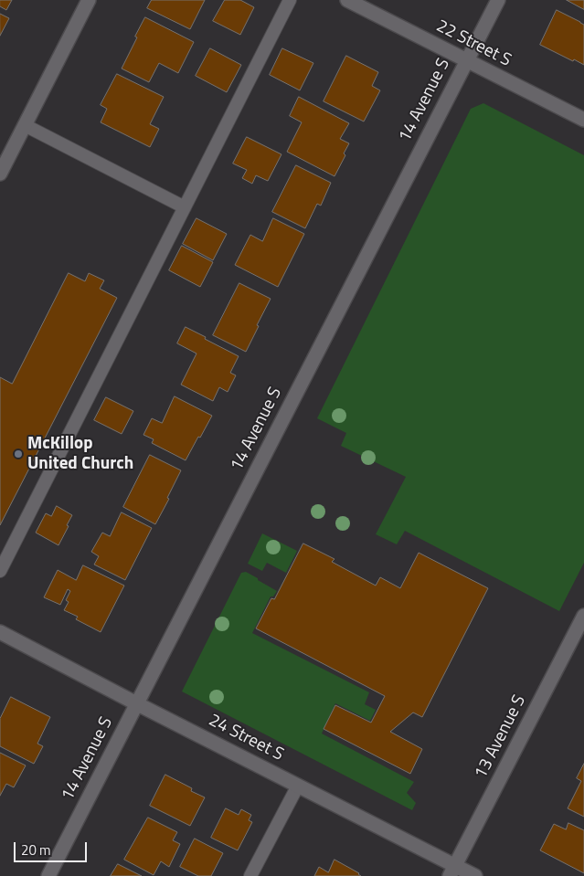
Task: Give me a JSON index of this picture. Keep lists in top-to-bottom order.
{
  "streets": {
    "street": [
      "22 Street S",
      "14 Avenue S",
      "13 Avenue S",
      "24 Street S"
    ]
  },
  "crossings": [
    ["22 Street S", "14 Avenue S"],
    ["14 Avenue S", "24 Street S"],
    ["13 Avenue S", "24 Street S"]
  ],
  "places": ["McKillop United Church"],
  "scale_bar": "20 m"
}
